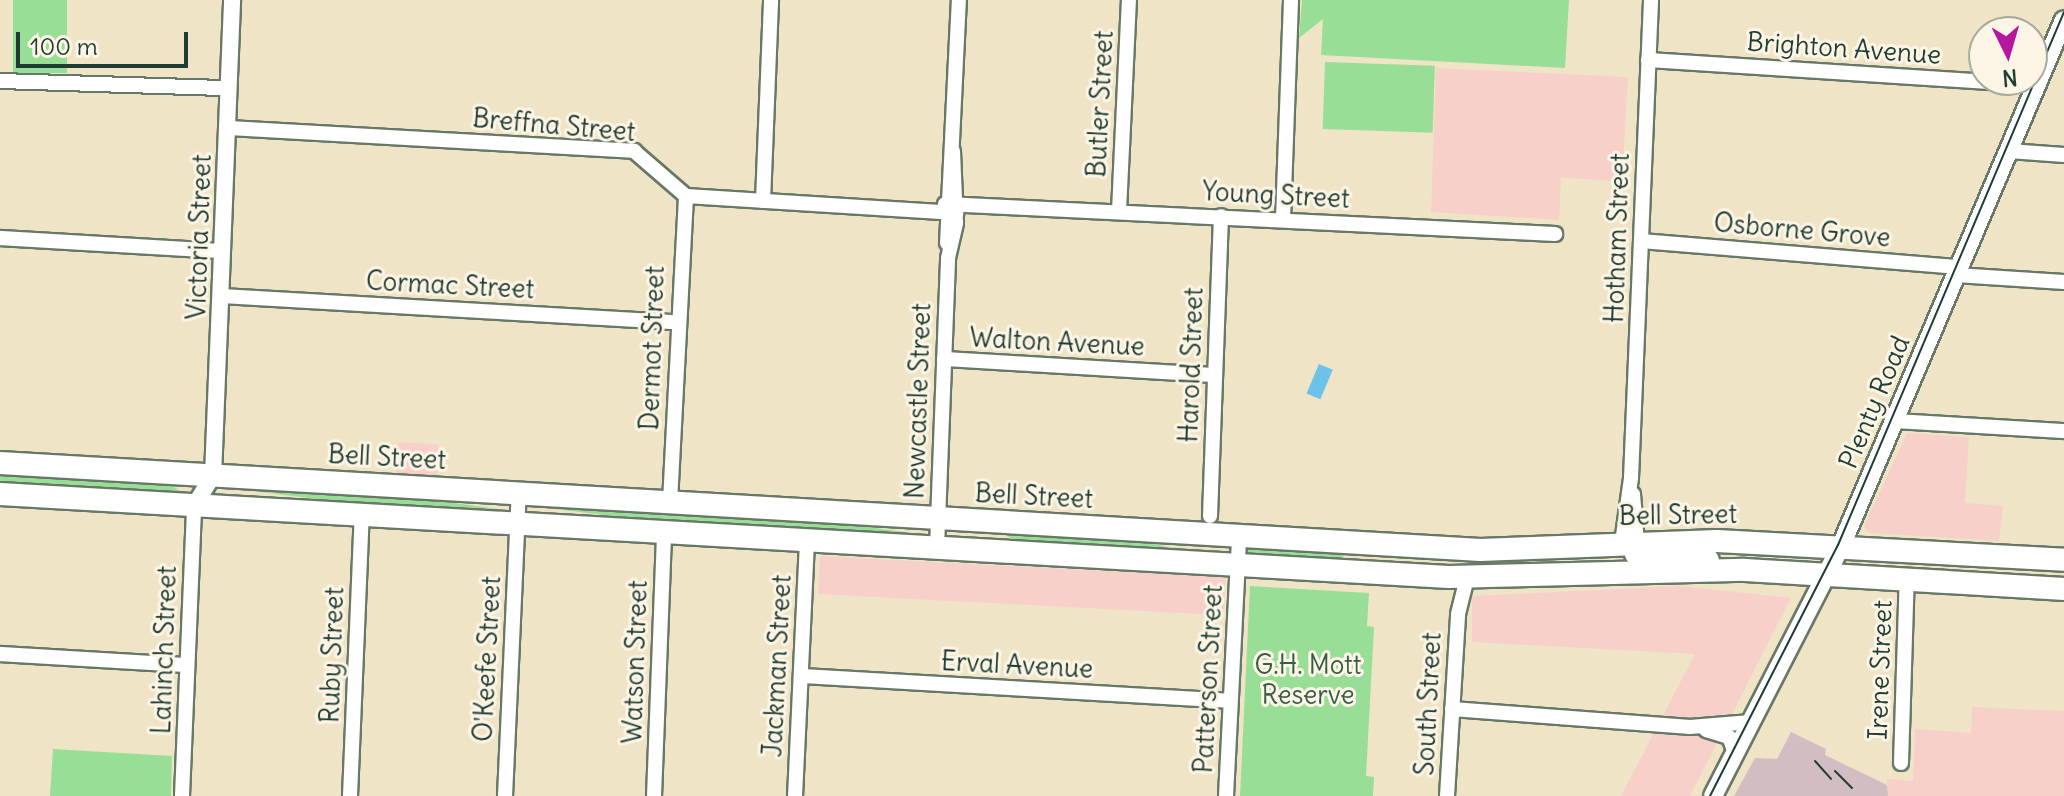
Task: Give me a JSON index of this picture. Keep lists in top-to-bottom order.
{
  "streets": {
    "highway": ["Bell Street"],
    "main road": ["Plenty Road"],
    "street": [
      "Brighton Avenue",
      "Butler Street",
      "Breffna Street",
      "Young Street",
      "Osborne Grove",
      "Victoria Street",
      "Hotham Street",
      "Cormac Street",
      "Walton Avenue",
      "Dermot Street",
      "Harold Street",
      "Newcastle Street",
      "Lahinch Street",
      "Ruby Street",
      "O'Keefe Street",
      "Watson Street",
      "Erval Avenue",
      "Jackman Street",
      "Irene Street",
      "Patterson Street",
      "South Street"
    ]
  },
  "crossings": [
    ["Brighton Avenue", "Hotham Street"],
    ["Butler Street", "Young Street"],
    ["Breffna Street", "Victoria Street"],
    ["Breffna Street", "Dermot Street"],
    ["Young Street", "Harold Street"],
    ["Young Street", "Newcastle Street"],
    ["Osborne Grove", "Hotham Street"],
    ["Osborne Grove", "Plenty Road"],
    ["Victoria Street", "Cormac Street"],
    ["Victoria Street", "Bell Street"],
    ["Hotham Street", "Bell Street"],
    ["Cormac Street", "Dermot Street"],
    ["Walton Avenue", "Harold Street"],
    ["Walton Avenue", "Newcastle Street"],
    ["Dermot Street", "Bell Street"],
    ["Newcastle Street", "Bell Street"],
    ["Plenty Road", "Bell Street"],
    ["Bell Street", "O'Keefe Street"],
    ["Bell Street", "Patterson Street"],
    ["Erval Avenue", "Jackman Street"],
    ["Erval Avenue", "Patterson Street"]
  ],
  "parks": ["G.H. Mott Reserve"],
  "scale_bar": "100 m",
  "north": "bottom"
}
